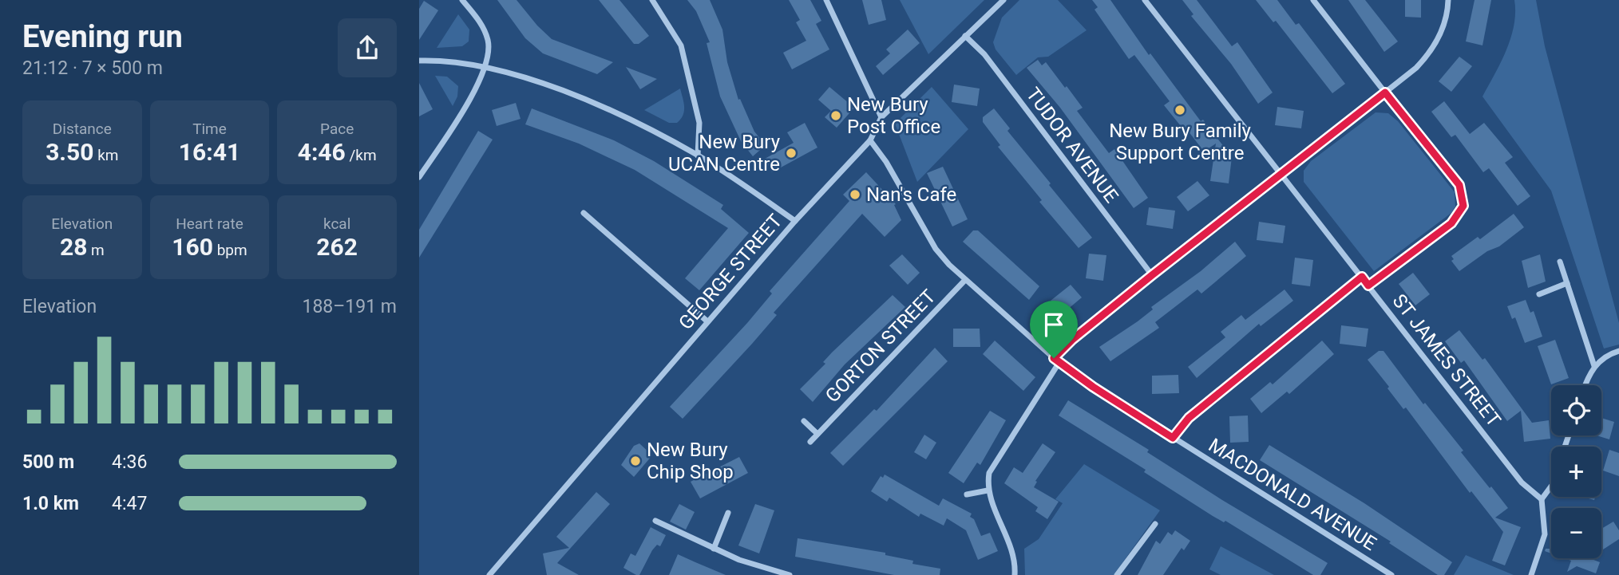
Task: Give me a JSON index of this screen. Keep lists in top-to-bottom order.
{
  "streets": {
    "street": [
      "TUDOR AVENUE",
      "GEORGE STREET",
      "GORTON STREET",
      "ST JAMES STREET",
      "MACDONALD AVENUE"
    ]
  },
  "crossings": [
    ["TUDOR AVENUE", "GEORGE STREET"],
    ["GEORGE STREET", "MACDONALD AVENUE"],
    ["GORTON STREET", "MACDONALD AVENUE"]
  ],
  "places": [
    "New Bury Family Support Centre",
    "New Bury Post Office",
    "New Bury UCAN Centre",
    "Nan's Cafe",
    "New Bury Chip Shop"
  ],
  "page": {
    "heading": ["Evening run", "21:12 · 7 × 500 m"],
    "stats": [
      ["Distance", "3.50 km"],
      ["Time", "16:41"],
      ["Pace", "4:46 /km"],
      ["Elevation", "28 m"],
      ["Heart rate", "160 bpm"],
      ["kcal", "262"]
    ],
    "chart": ["Elevation", "188–191 m"],
    "map_buttons": ["+", "−"],
    "list": [
      {
        "name": "500 m",
        "note": "4:36"
      },
      {
        "name": "1.0 km",
        "note": "4:47"
      }
    ]
  }
}
